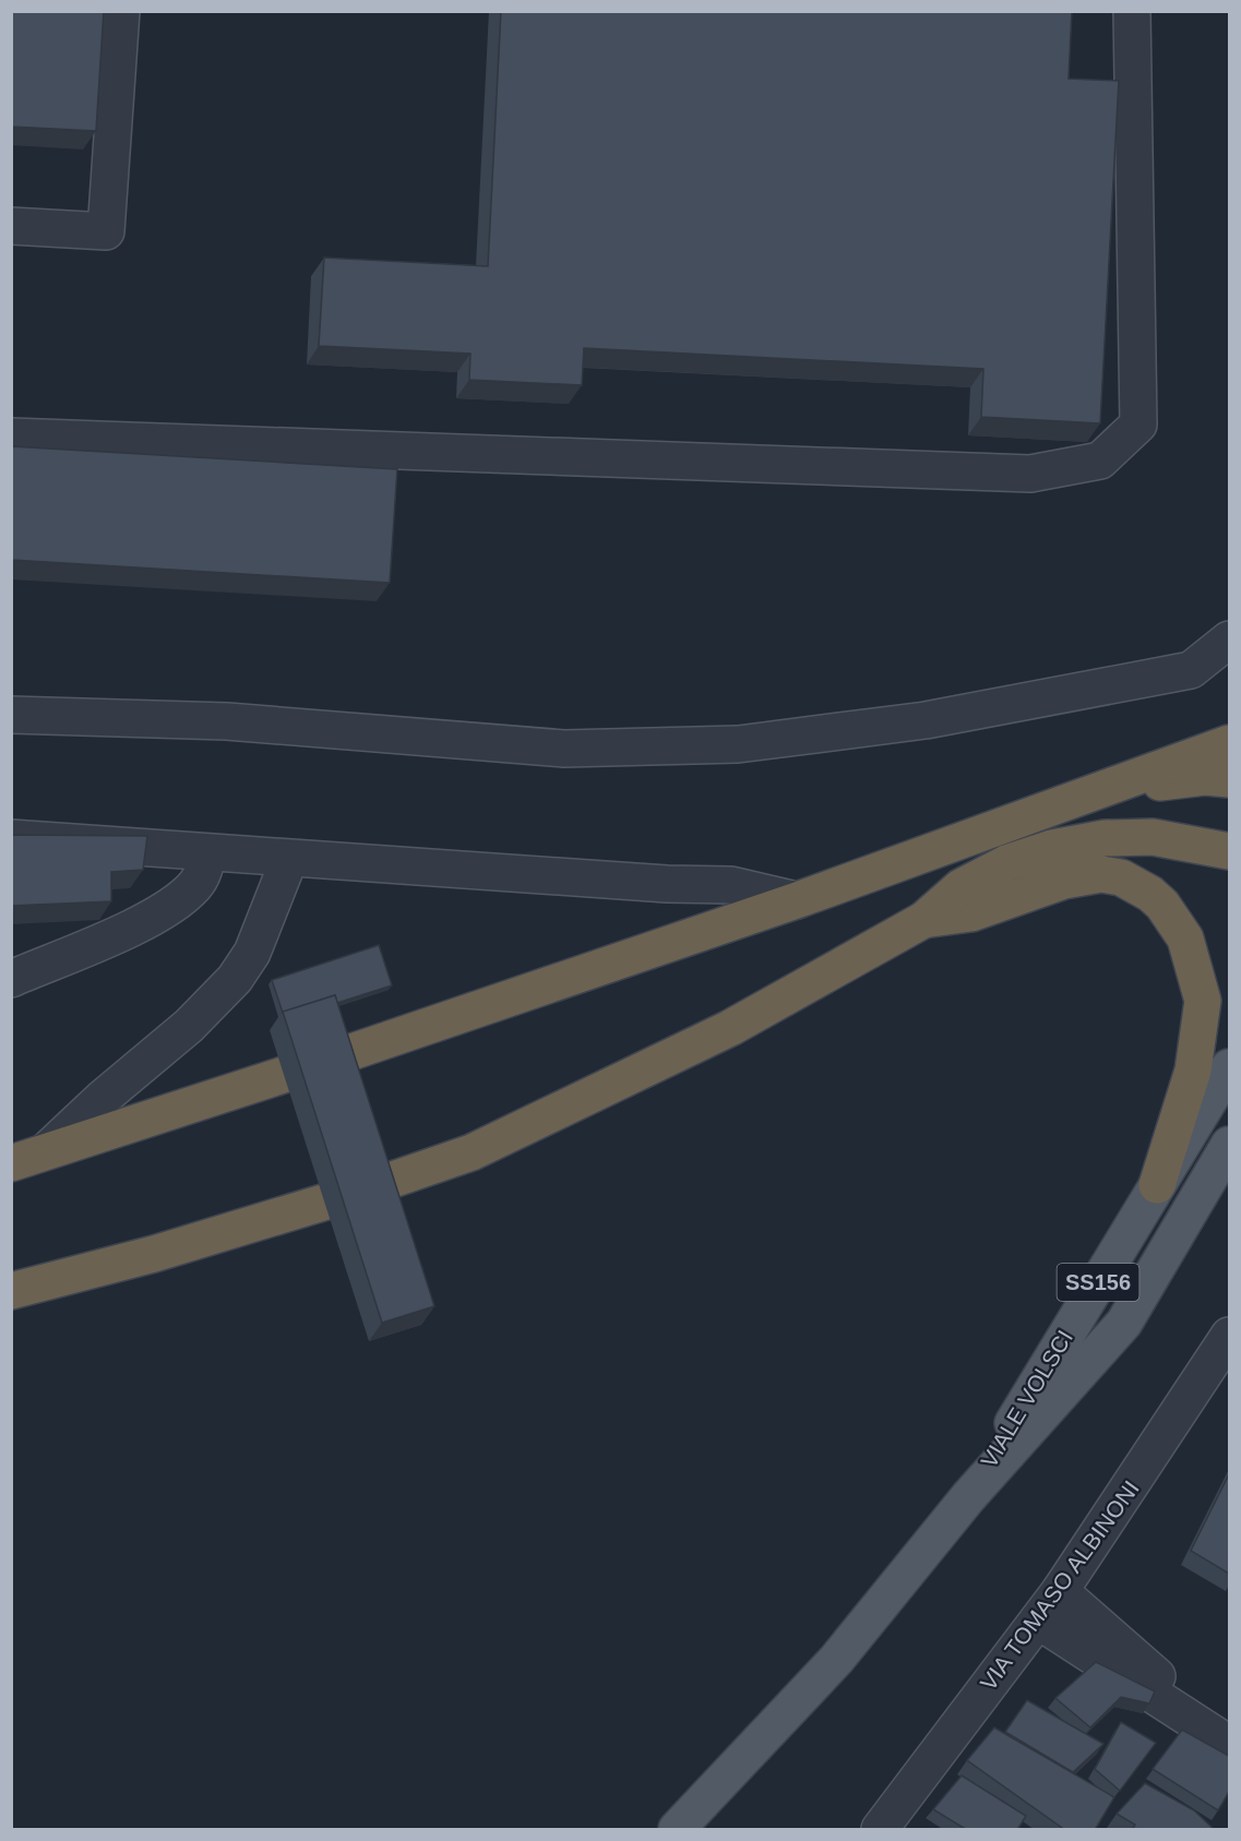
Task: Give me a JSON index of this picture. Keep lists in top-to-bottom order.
{
  "streets": {
    "main road": ["SS156", "VIALE VOLSCI"],
    "street": ["VIA TOMASO ALBINONI"]
  }
}
